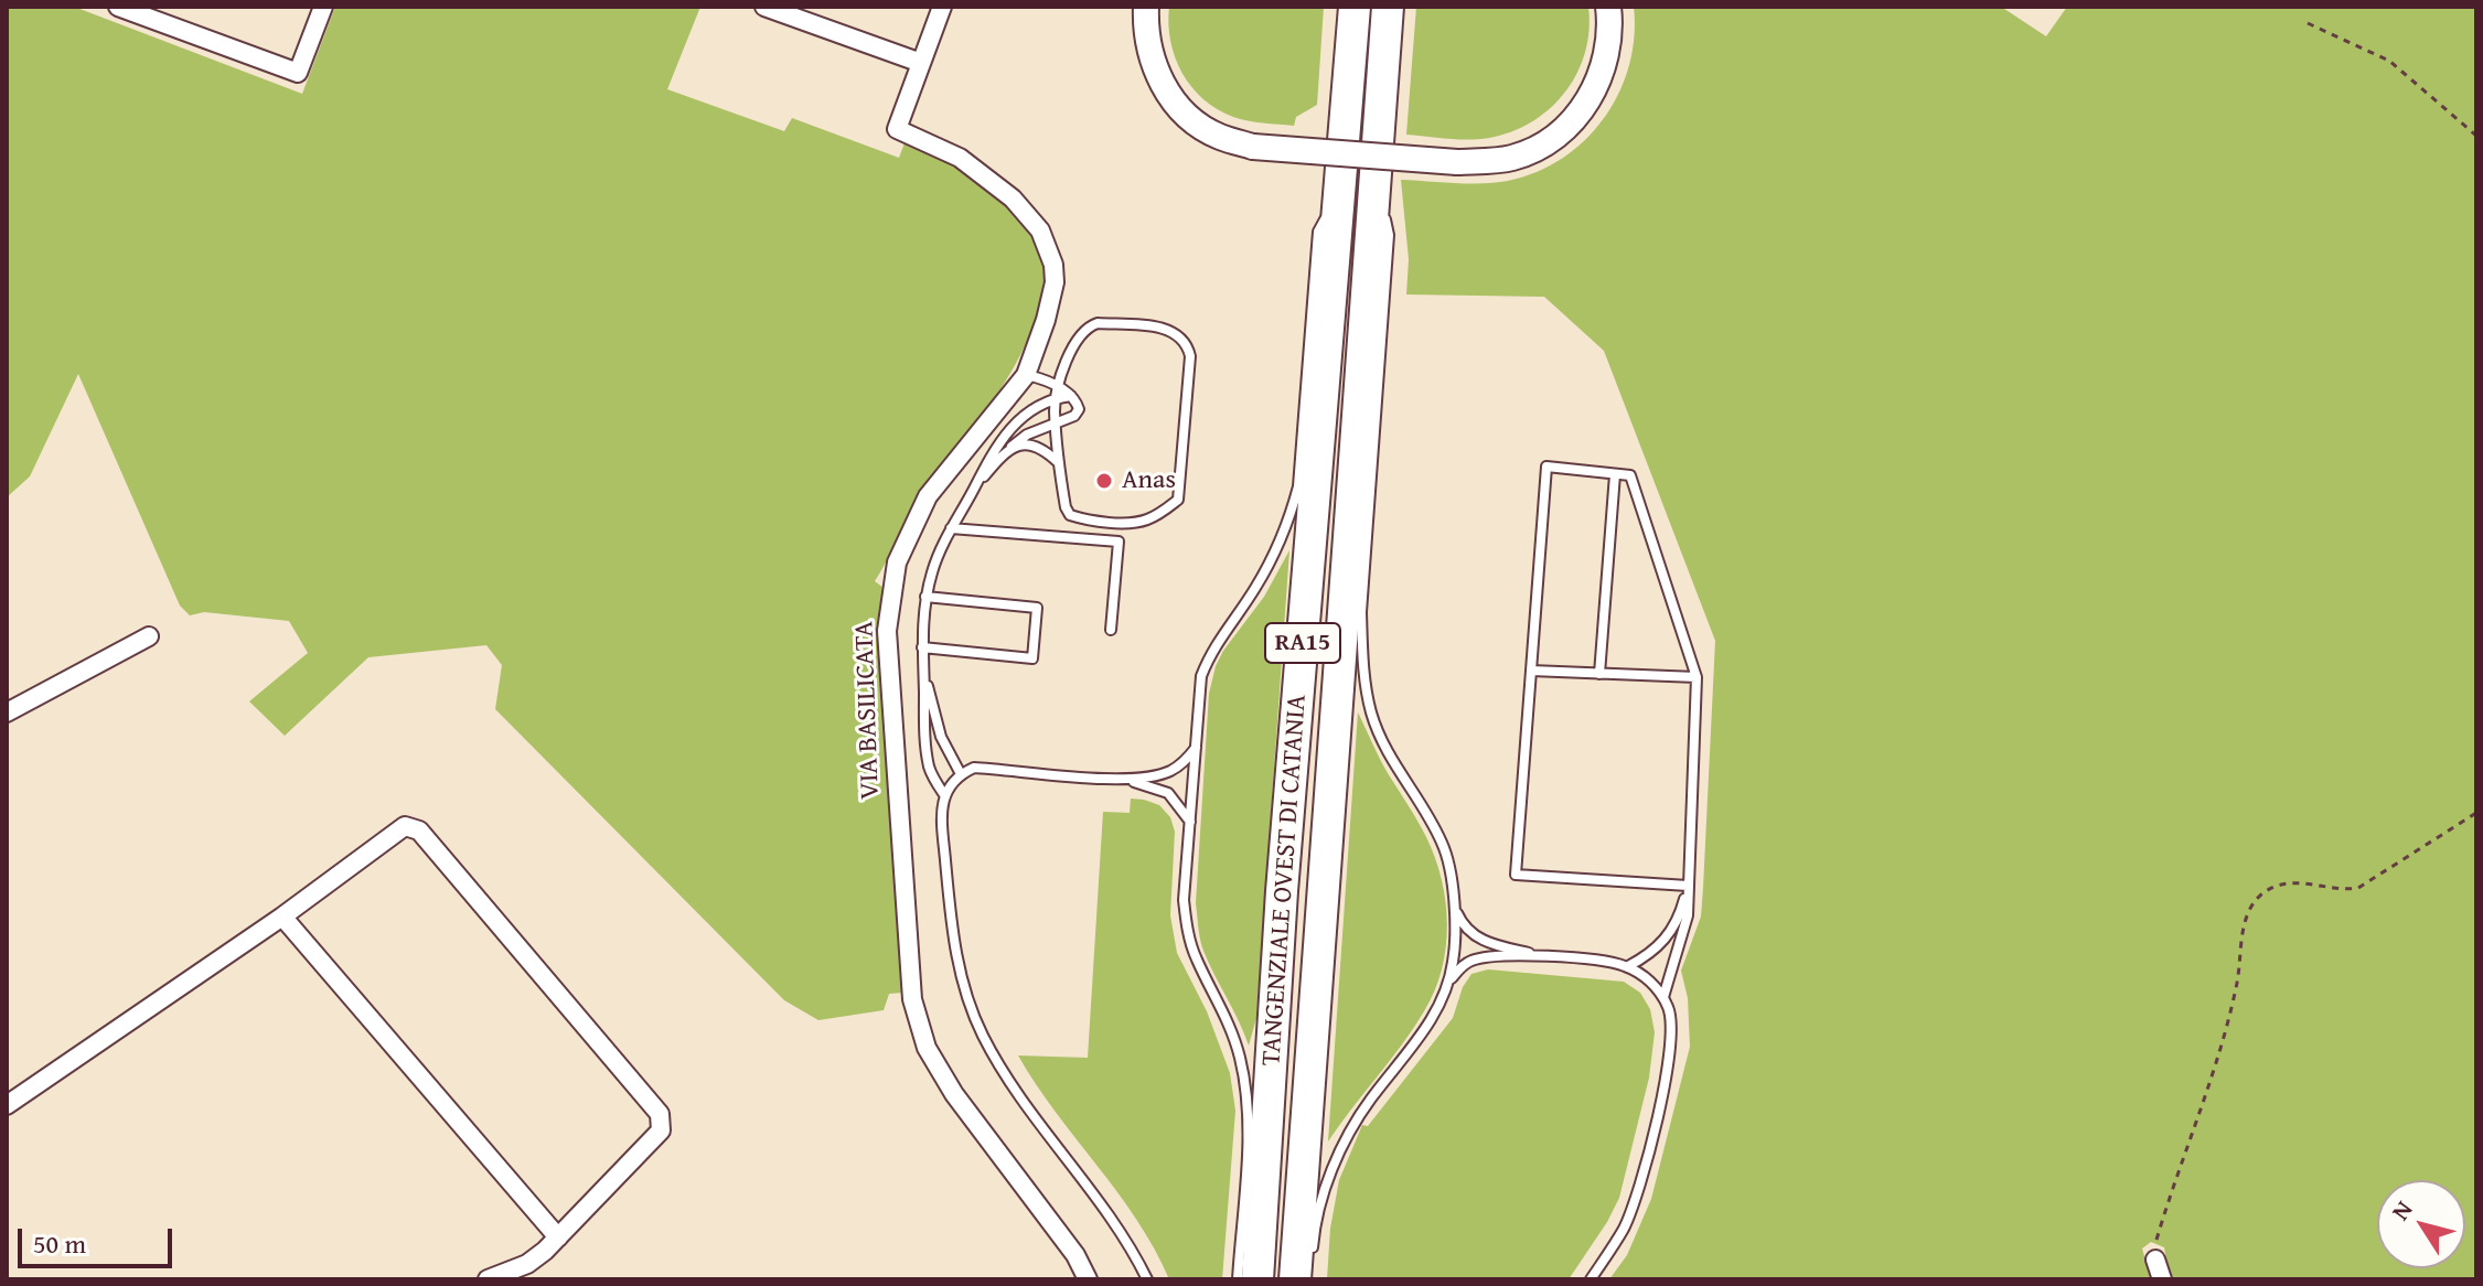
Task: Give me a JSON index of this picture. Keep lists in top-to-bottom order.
{
  "streets": {
    "highway": ["RA15", "TANGENZIALE OVEST DI CATANIA"],
    "street": ["VIA BASILICATA"]
  },
  "places": ["Anas"],
  "scale_bar": "50 m",
  "north": "top left"
}
